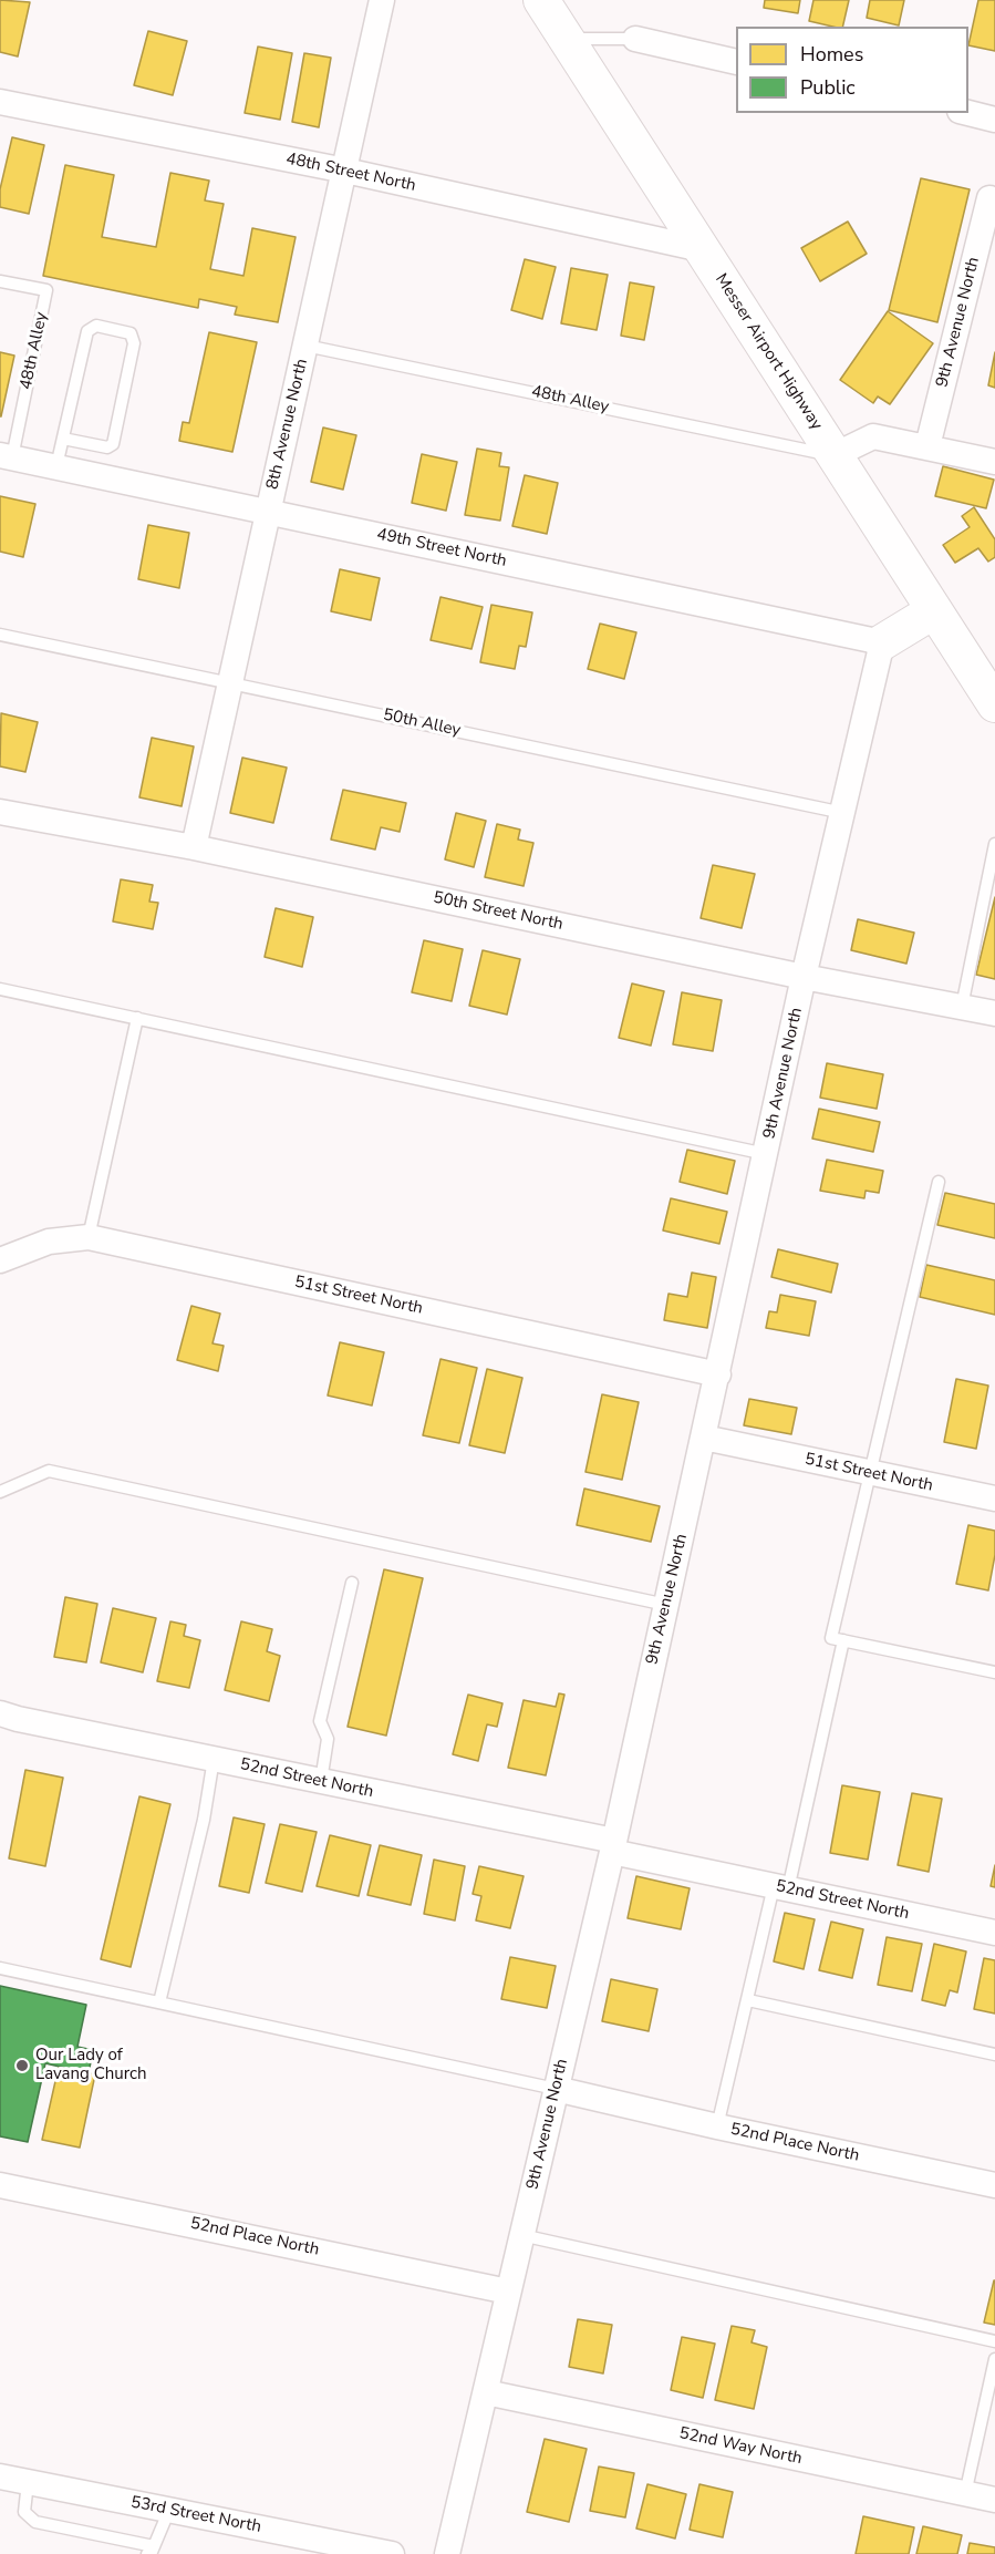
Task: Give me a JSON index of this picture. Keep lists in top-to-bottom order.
{
  "streets": {
    "main road": ["Messer Airport Highway"],
    "street": [
      "48th Street North",
      "9th Avenue North",
      "8th Avenue North",
      "49th Street North",
      "50th Street North",
      "51st Street North",
      "52nd Street North",
      "52nd Place North",
      "52nd Way North",
      "53rd Street North"
    ],
    "lane": ["48th Alley", "50th Alley"]
  },
  "crossings": [
    ["48th Street North", "Messer Airport Highway"],
    ["48th Street North", "8th Avenue North"],
    ["9th Avenue North", "49th Street North"],
    ["9th Avenue North", "50th Alley"],
    ["9th Avenue North", "50th Street North"],
    ["9th Avenue North", "51st Street North"],
    ["9th Avenue North", "52nd Street North"],
    ["9th Avenue North", "52nd Place North"],
    ["9th Avenue North", "52nd Way North"],
    ["48th Alley", "Messer Airport Highway"],
    ["48th Alley", "8th Avenue North"],
    ["48th Alley", "49th Street North"],
    ["8th Avenue North", "49th Street North"],
    ["8th Avenue North", "50th Alley"],
    ["8th Avenue North", "50th Street North"]
  ],
  "places": ["Our Lady of Lavang Church"],
  "legend": ["Homes", "Public"]
}
